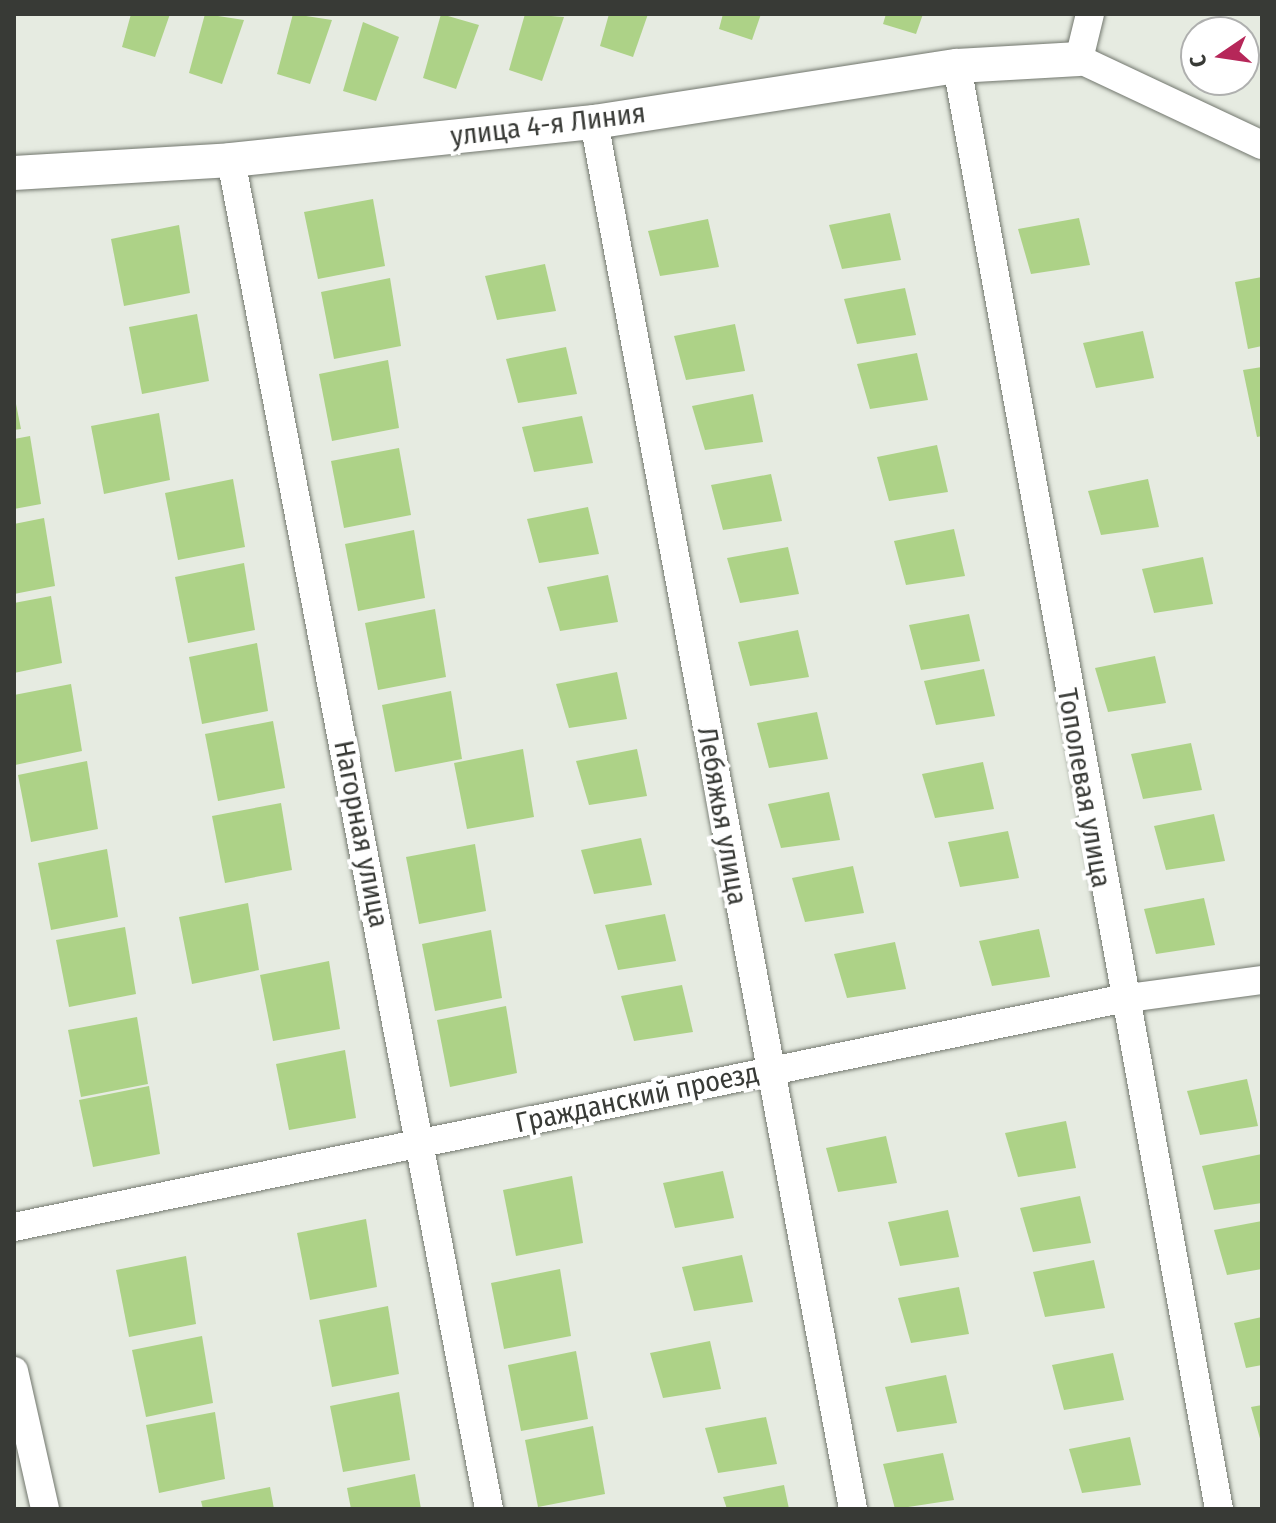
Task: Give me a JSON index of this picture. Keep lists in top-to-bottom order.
{
  "streets": {
    "street": [
      "улица 4-я Линия",
      "Тополевая улица",
      "Лебяжья улица",
      "Нагорная улица",
      "Гражданский проезд"
    ]
  },
  "crossings": [
    ["улица 4-я Линия", "Тополевая улица"],
    ["улица 4-я Линия", "Лебяжья улица"],
    ["улица 4-я Линия", "Нагорная улица"],
    ["Тополевая улица", "Гражданский проезд"],
    ["Лебяжья улица", "Гражданский проезд"],
    ["Нагорная улица", "Гражданский проезд"]
  ],
  "north": "left"
}
